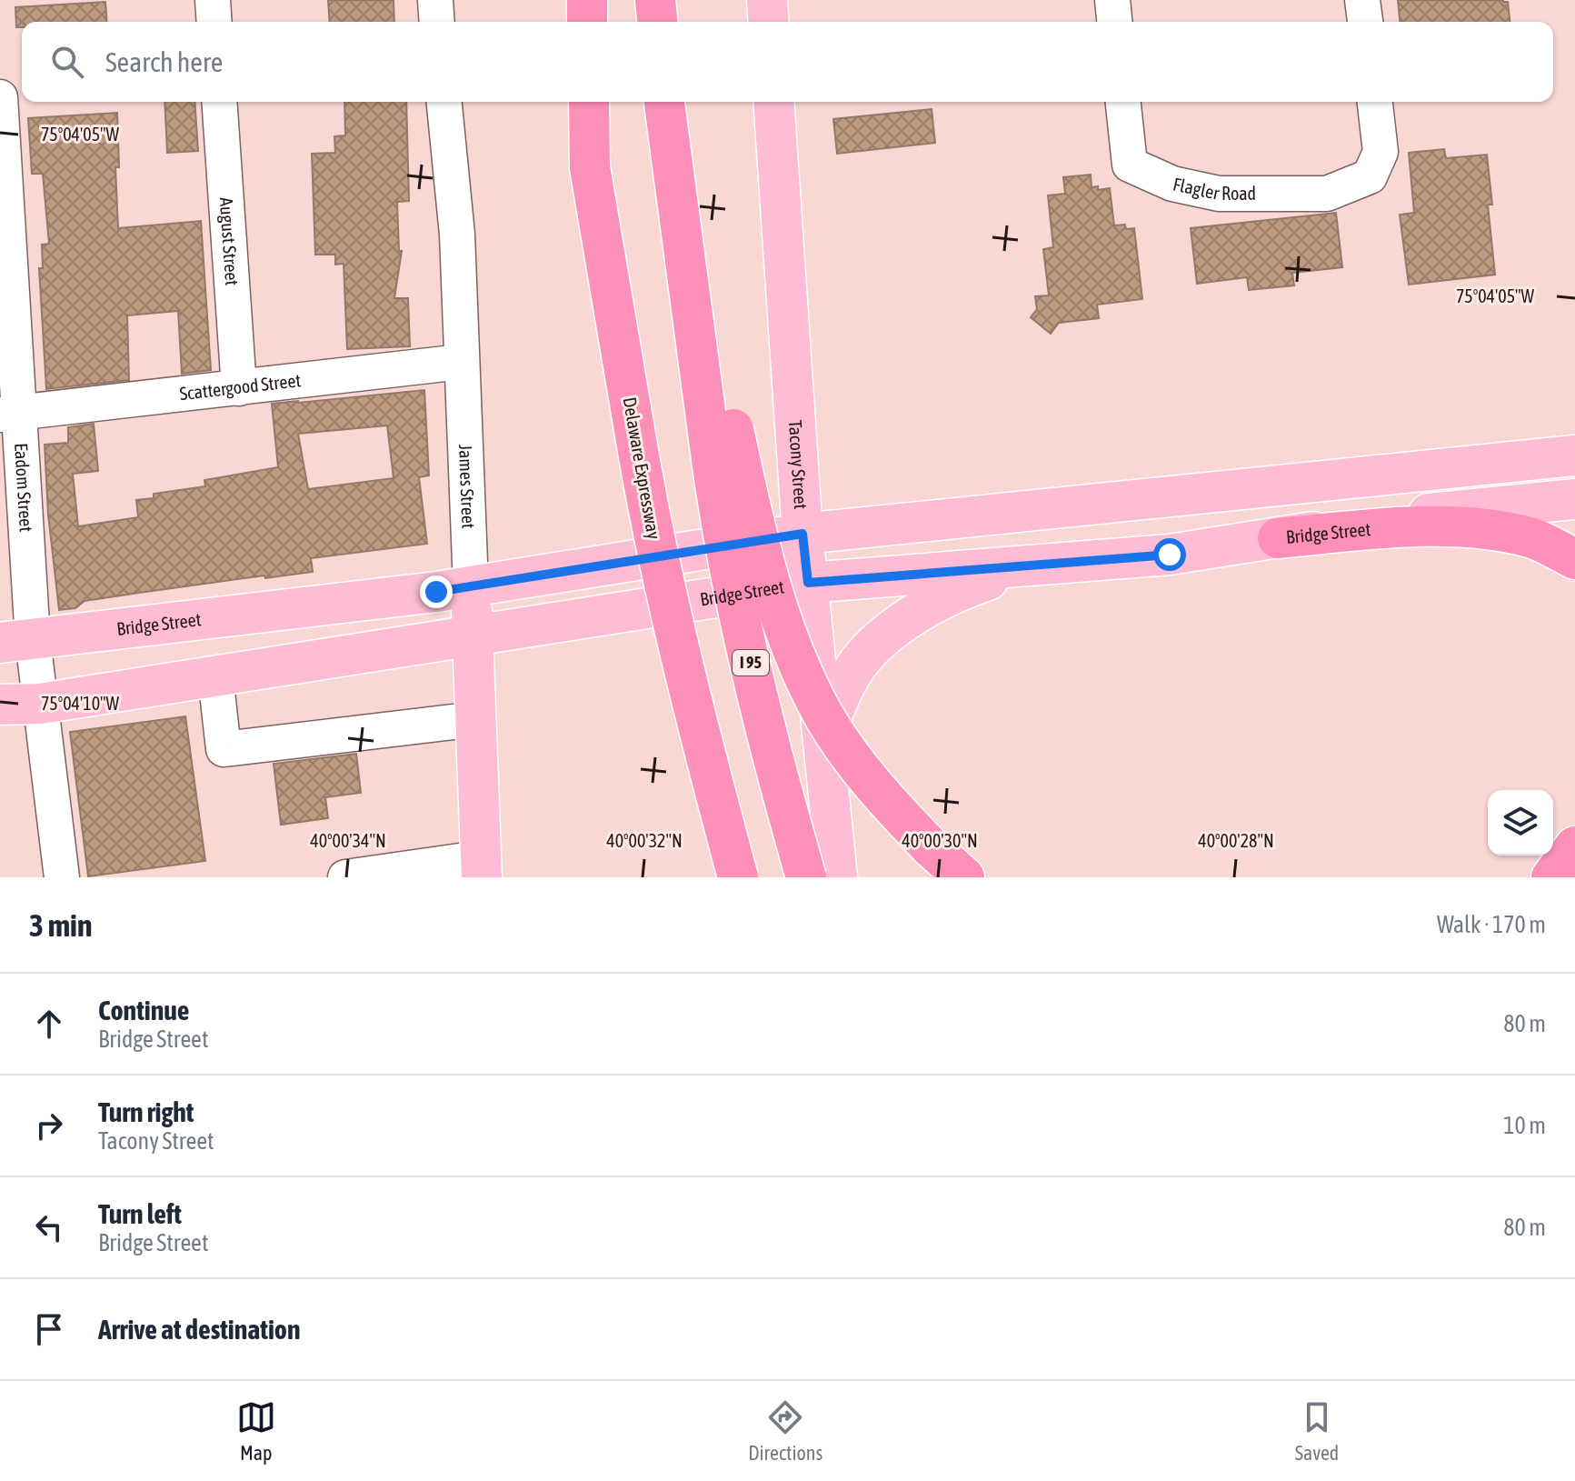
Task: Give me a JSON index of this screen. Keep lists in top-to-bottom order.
{
  "streets": {
    "highway": ["Delaware Expressway", "I 95"],
    "main road": ["Tacony Street", "James Street", "Bridge Street"],
    "street": [
      "Flagler Road",
      "August Street",
      "Scattergood Street",
      "Eadom Street"
    ]
  },
  "crossings": [
    ["August Street", "Scattergood Street"],
    ["Scattergood Street", "James Street"],
    ["Scattergood Street", "Eadom Street"],
    ["Tacony Street", "Bridge Street"],
    ["James Street", "Bridge Street"],
    ["Eadom Street", "Bridge Street"]
  ],
  "page": {
    "search": "Search here",
    "heading": ["3 min", "Walk · 170 m"],
    "list": [
      ["Continue", "Bridge Street", "80 m"],
      ["Turn right", "Tacony Street", "10 m"],
      ["Turn left", "Bridge Street", "80 m"],
      "Arrive at destination"
    ],
    "nav": ["Map", "Directions", "Saved"]
  },
  "coordinates": [
    "75°04'05\"W",
    "75°04'10\"W",
    "40°00'34\"N",
    "40°00'32\"N",
    "40°00'30\"N",
    "40°00'28\"N"
  ]
}
